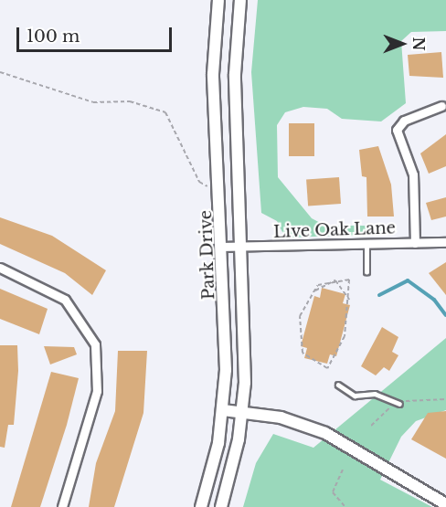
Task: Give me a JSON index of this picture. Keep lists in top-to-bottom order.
{
  "streets": {
    "street": ["Live Oak Lane", "Park Drive"]
  },
  "crossings": [
    ["Live Oak Lane", "Park Drive"]
  ],
  "scale_bar": "100 m",
  "north": "right"
}
